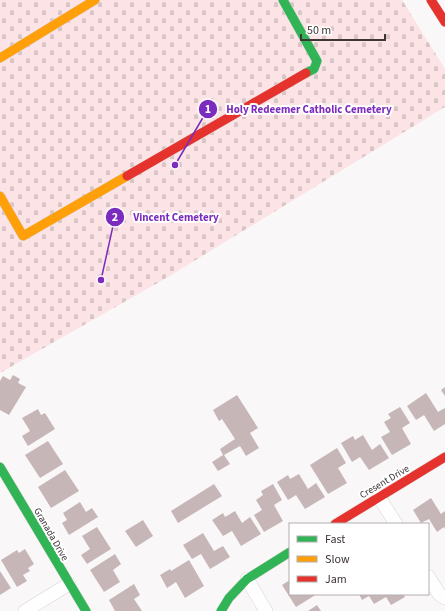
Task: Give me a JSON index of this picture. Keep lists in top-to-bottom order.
{
  "streets": {
    "street": ["Cresent Drive", "Granada Drive"]
  },
  "places": ["Holy Redeemer Catholic Cemetery", "Vincent Cemetery"],
  "legend": ["Fast", "Slow", "Jam"],
  "scale_bar": "50 m"
}
